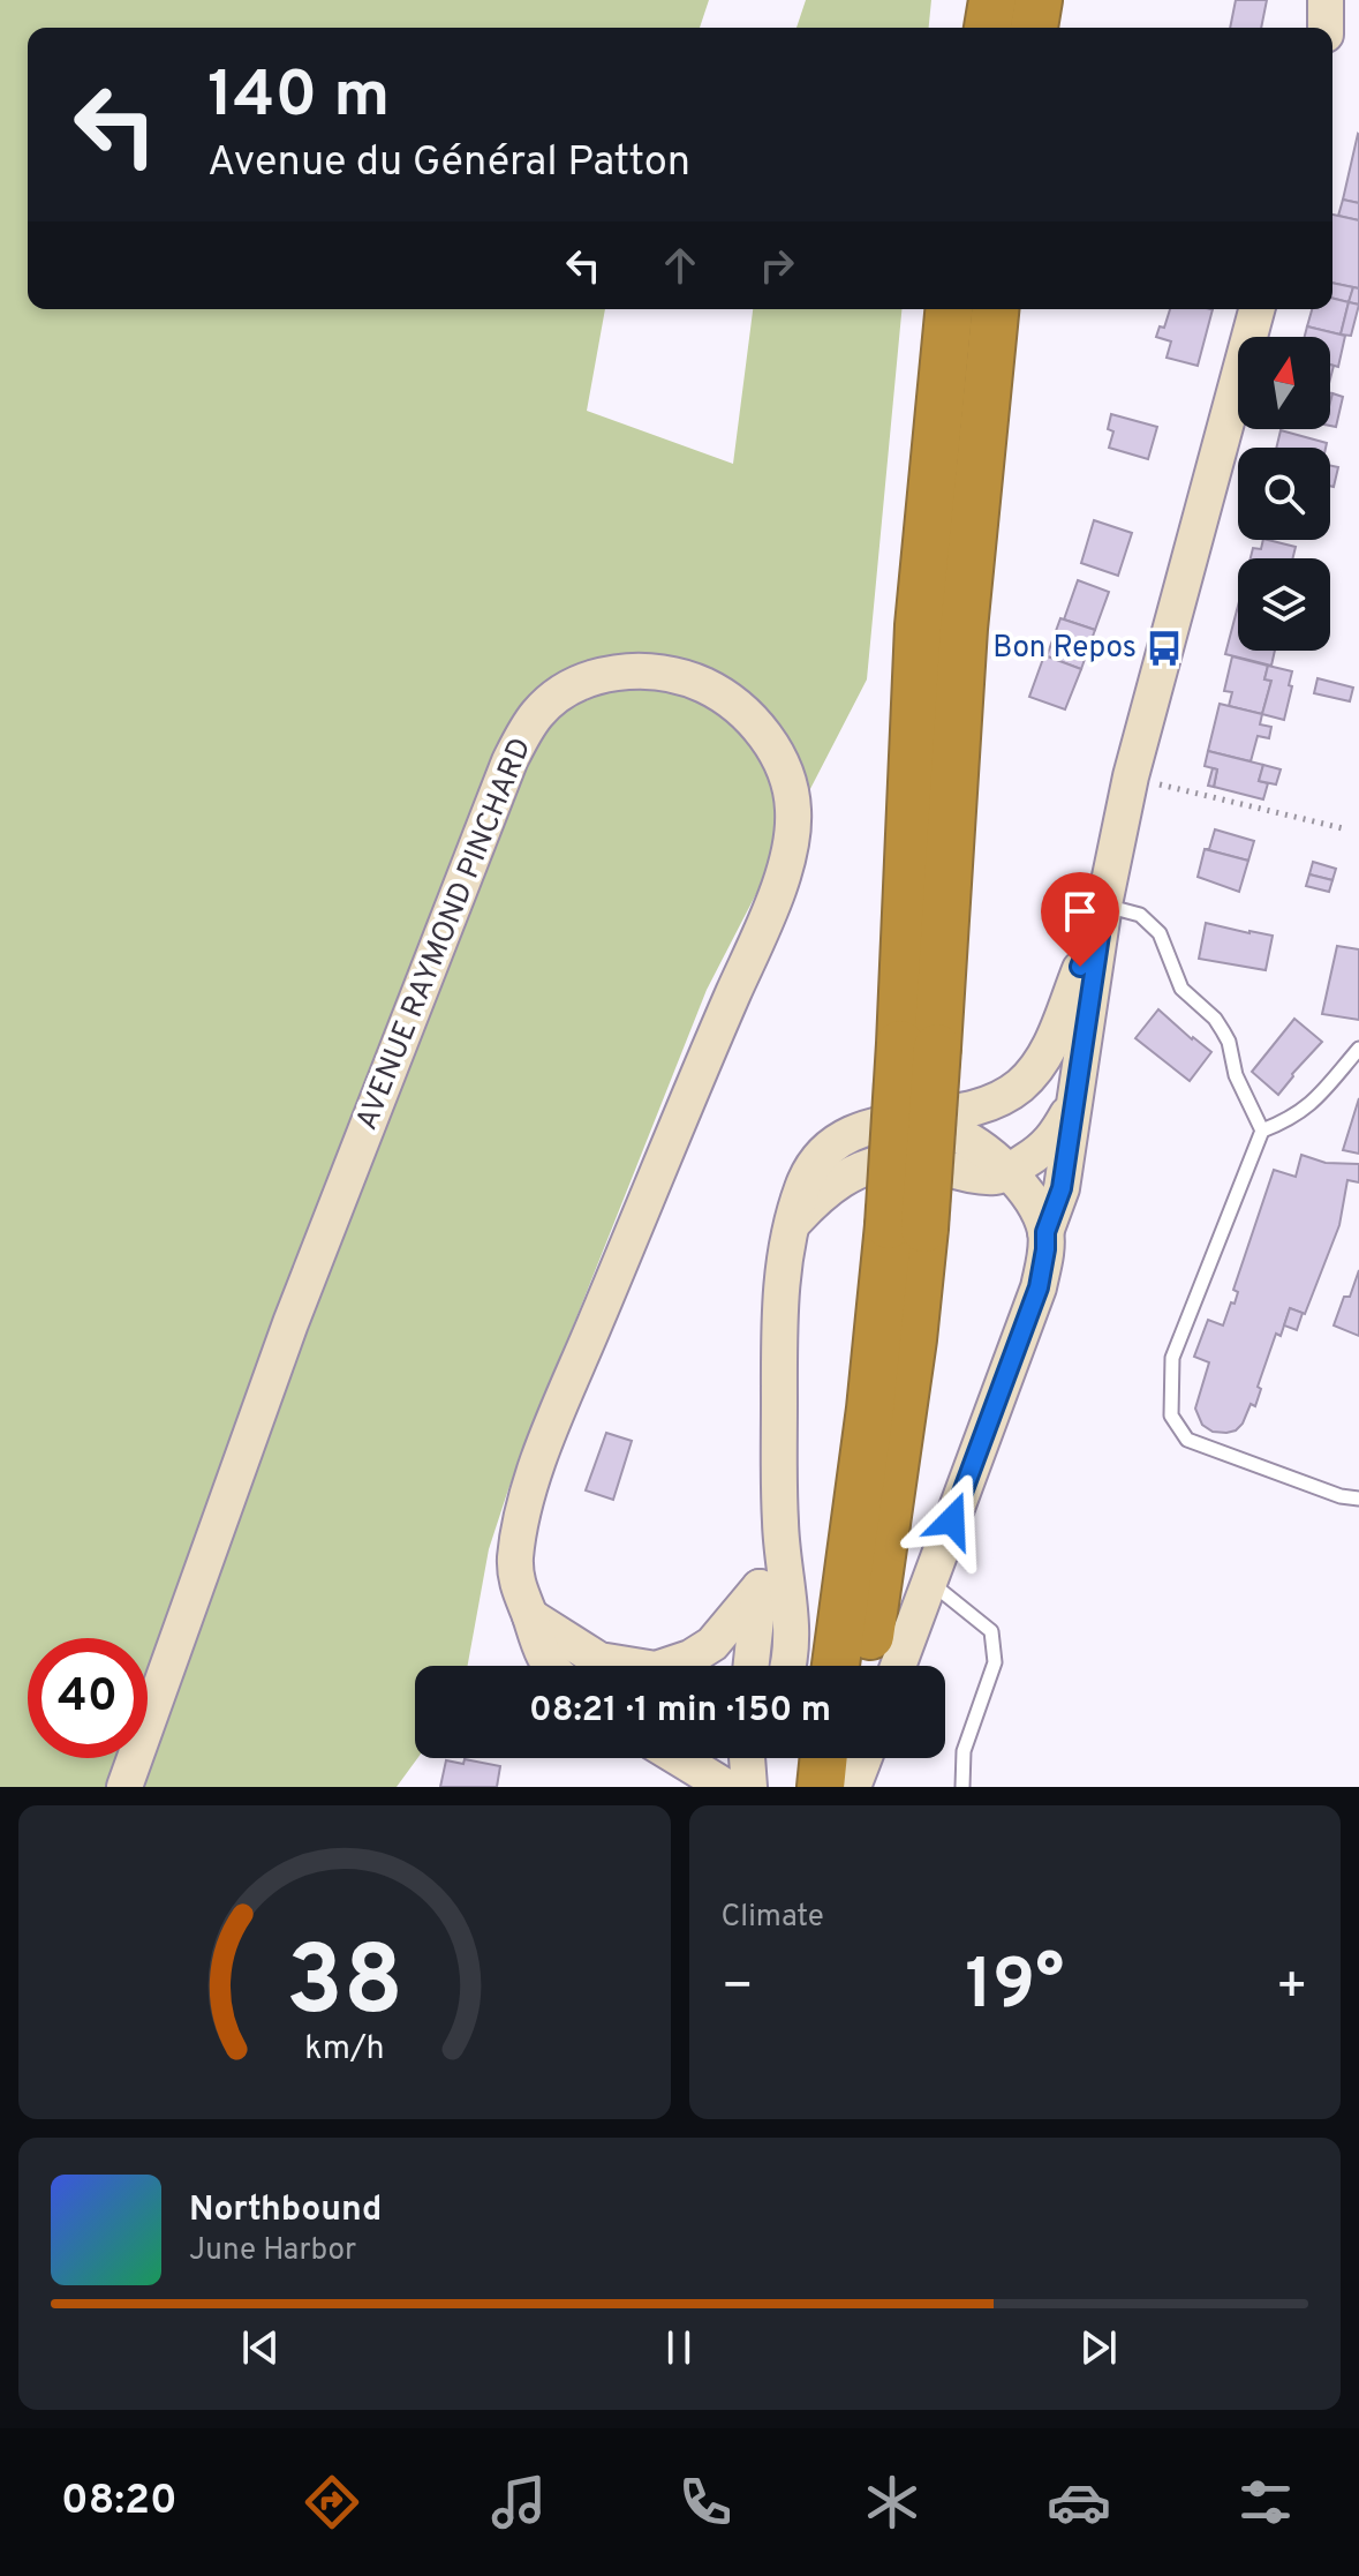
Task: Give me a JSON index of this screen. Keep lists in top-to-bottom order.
{
  "streets": {
    "street": ["AVENUE RAYMOND PINCHARD"]
  },
  "places": {
    "bus stop": ["Bon Repos"]
  },
  "north": "top",
  "page": {
    "turn": ["140 m", "Avenue du Général Patton"],
    "limit": "40",
    "trip": "08:21 · 1 min · 150 m",
    "tile": "Climate",
    "heat": ["−", "19°", "+"],
    "song": ["Northbound", "June Harbor"],
    "tabs": "08:20",
    "gauge": ["38", "km/h"]
  }
}
